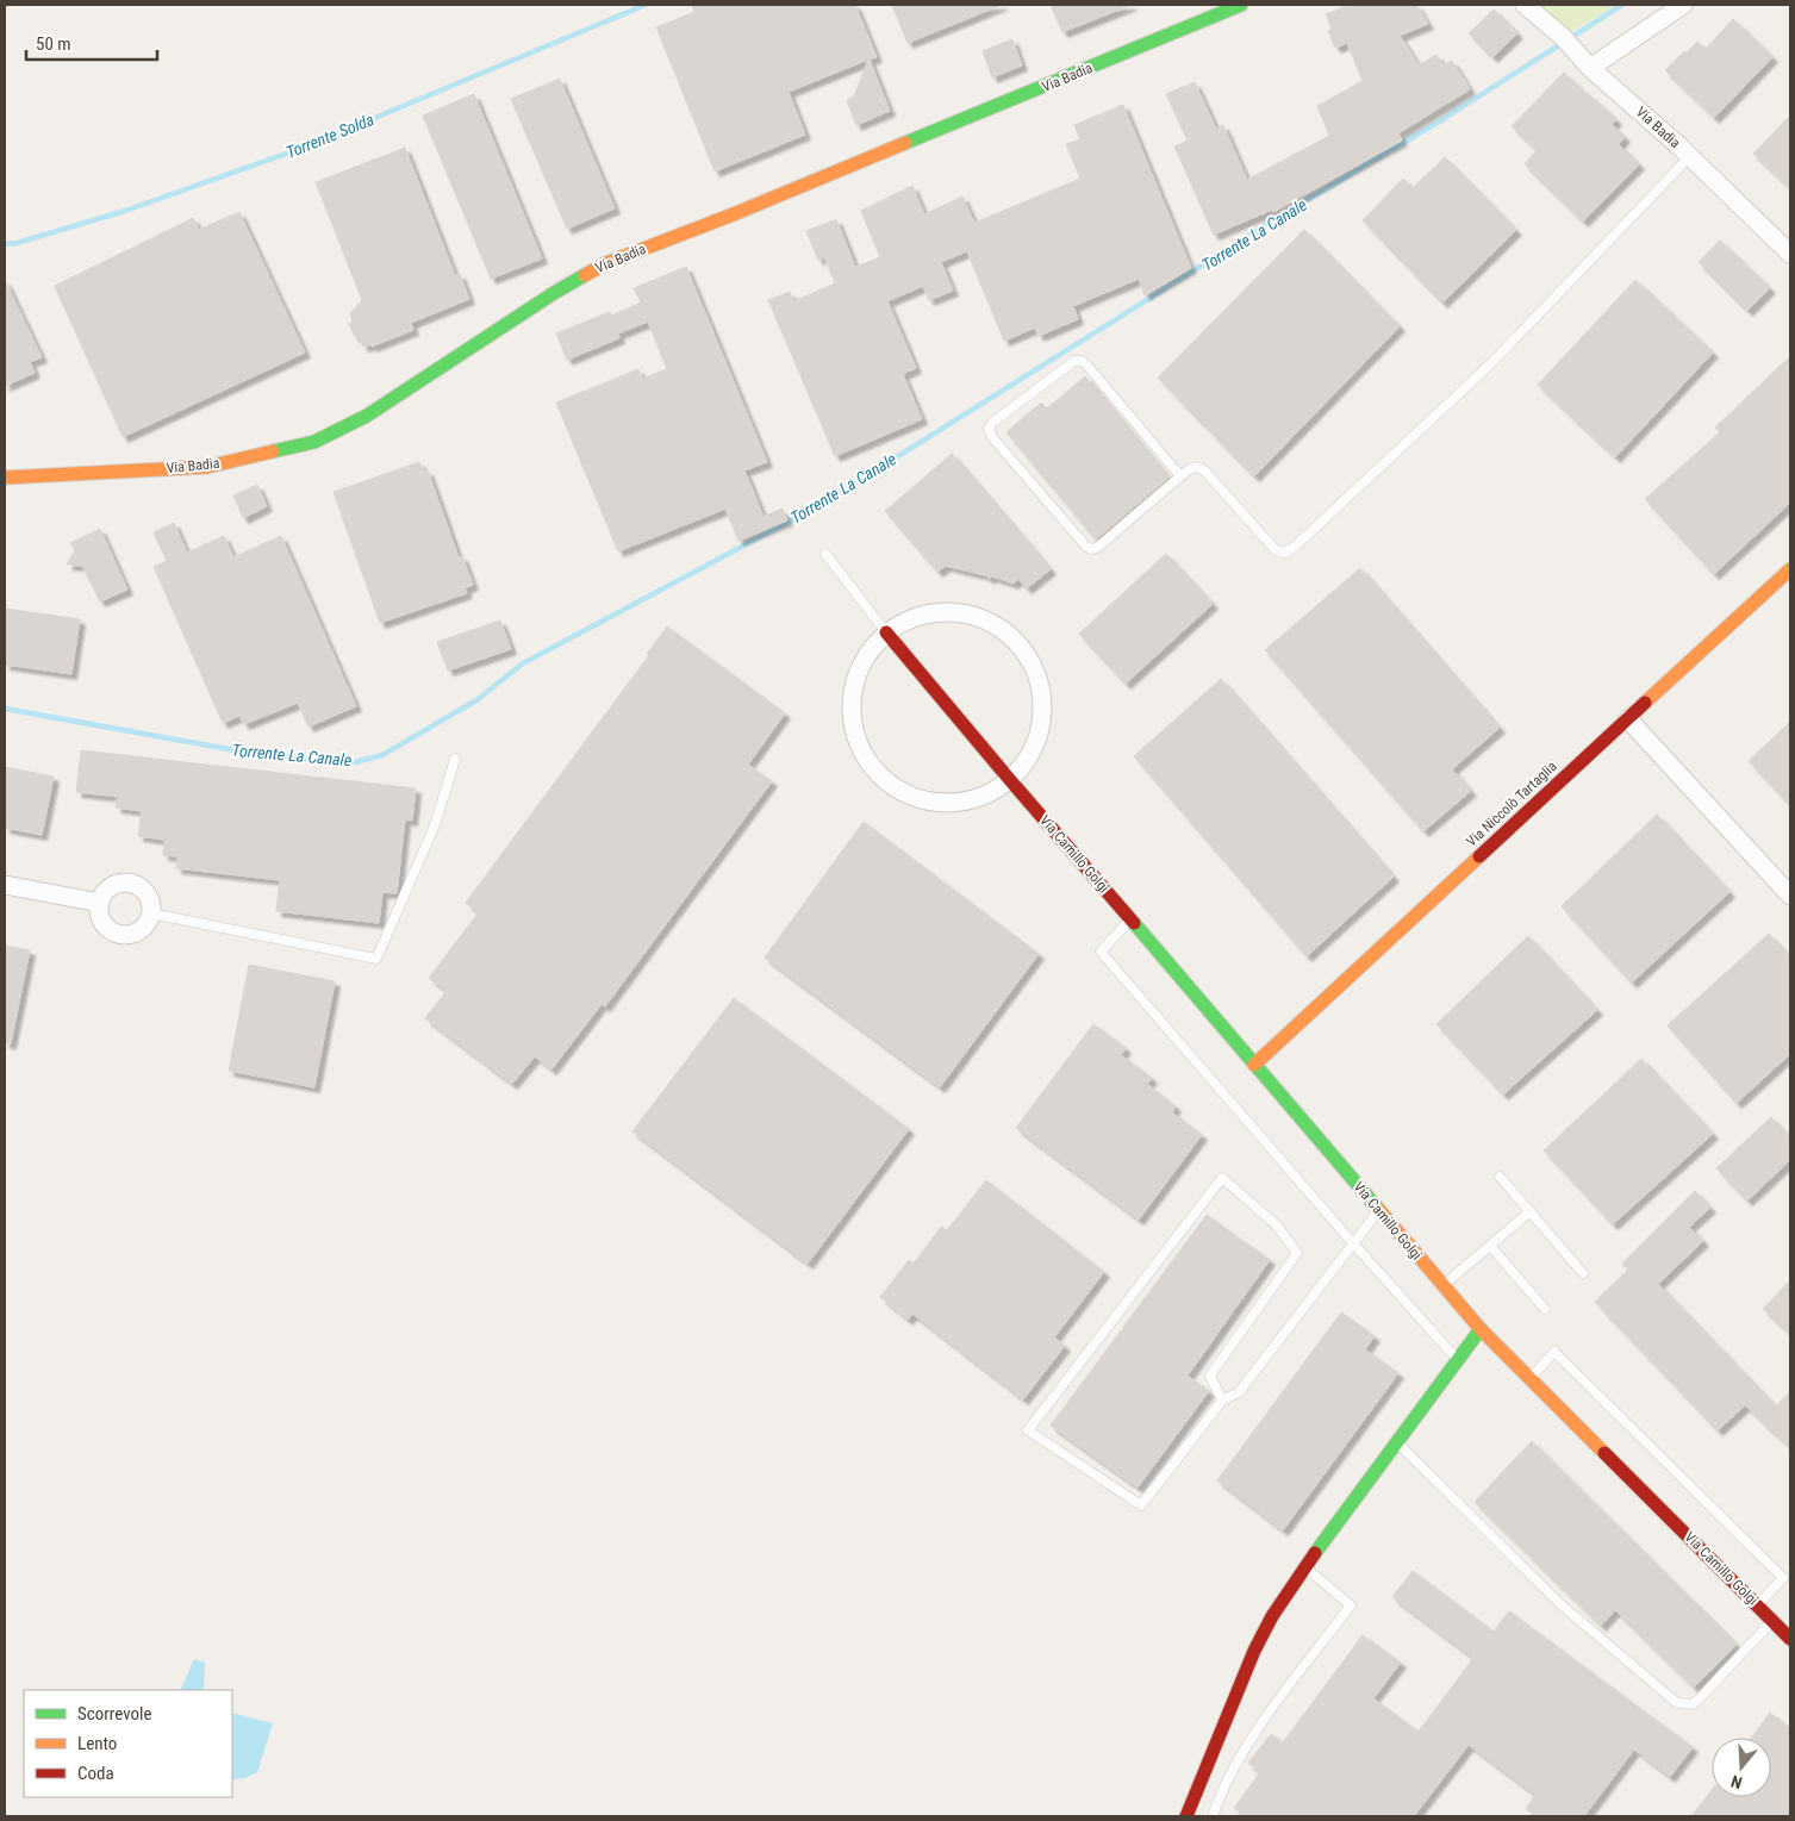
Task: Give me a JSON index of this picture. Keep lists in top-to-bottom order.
{
  "streets": {
    "street": ["Via Badia", "Via Niccolò Tartaglia", "Via Camillo Golgi"]
  },
  "crossings": [
    ["Via Niccolò Tartaglia", "Via Camillo Golgi"]
  ],
  "water": ["Torrente Solda", "Torrente La Canale"],
  "legend": ["Scorrevole", "Lento", "Coda"],
  "scale_bar": "50 m",
  "north": "bottom"
}
